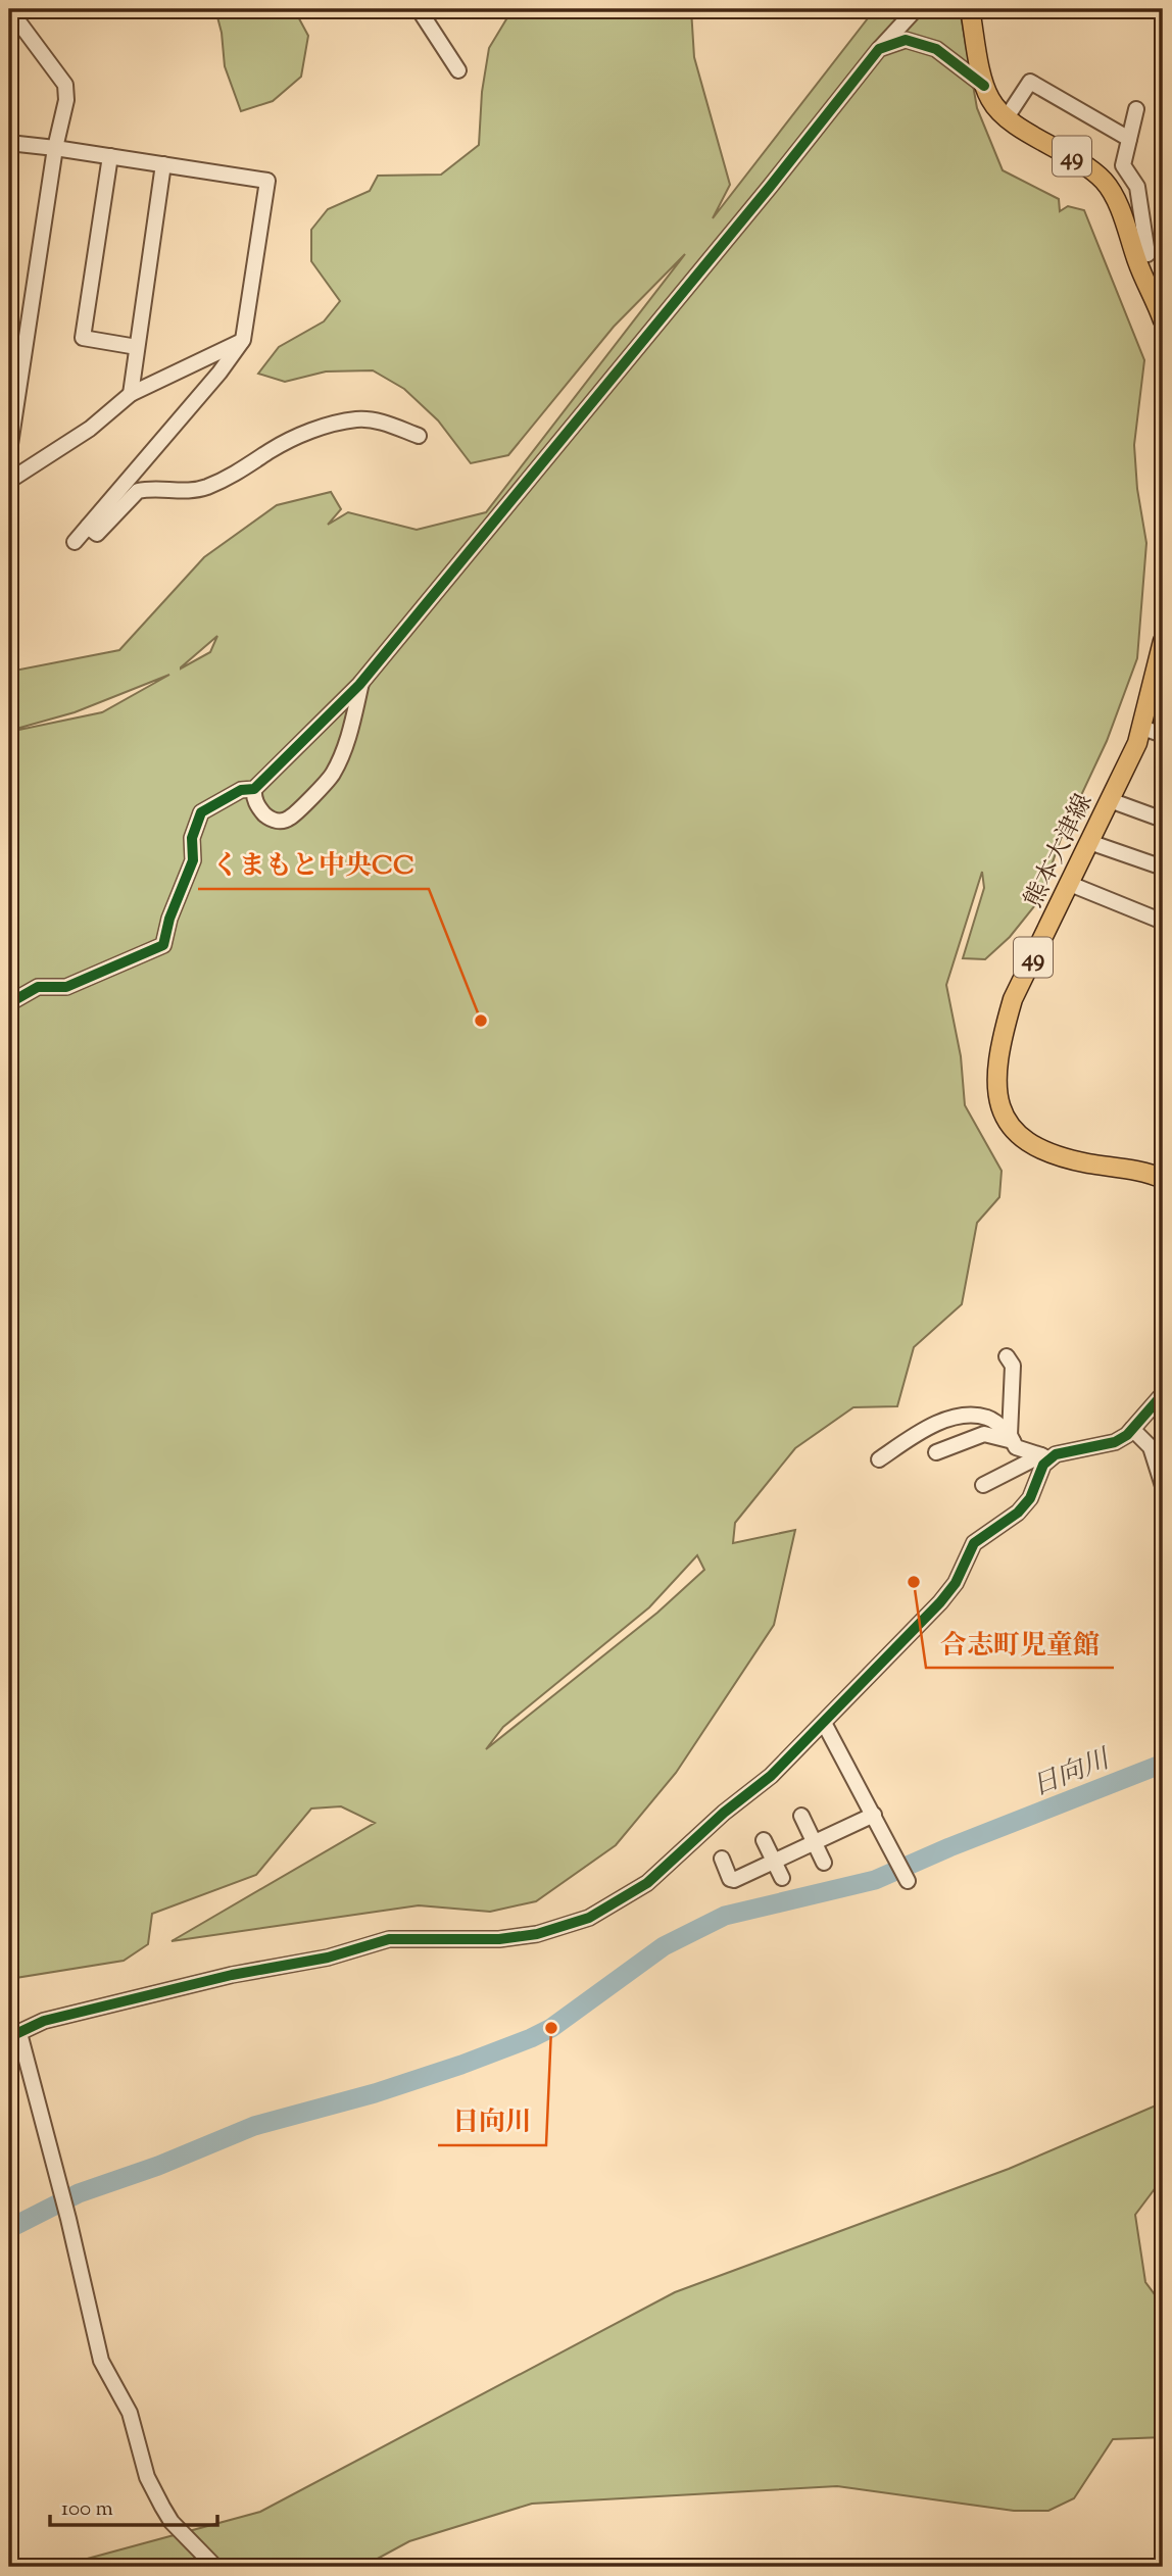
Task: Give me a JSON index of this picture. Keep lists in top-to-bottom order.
{
  "streets": {
    "main road": ["49", "熊本大津線"]
  },
  "water": ["日向川"],
  "places": ["くまもと中央CC", "合志町児童館", "日向川"],
  "scale_bar": "100 m"
}
